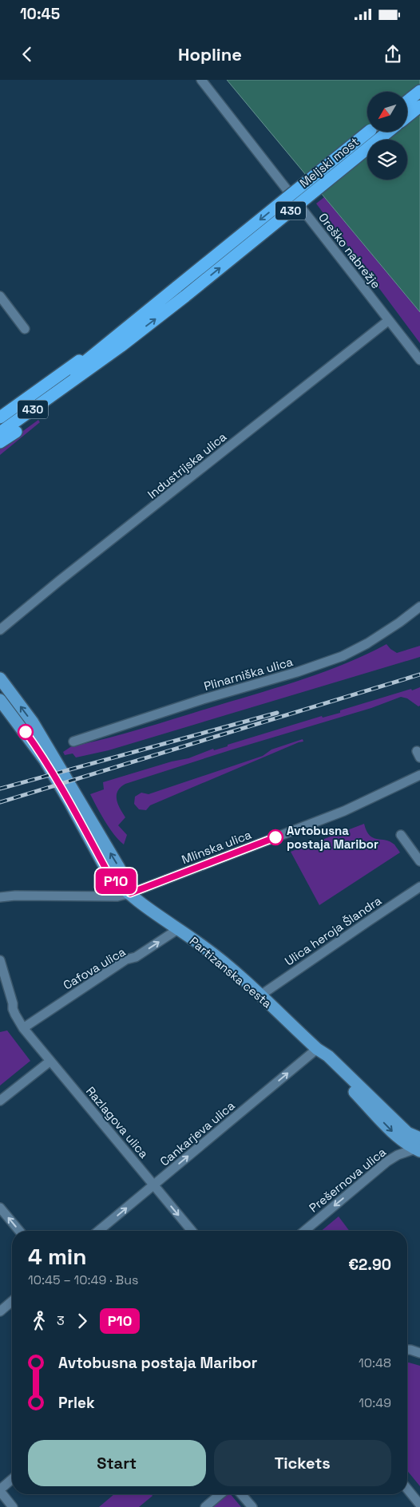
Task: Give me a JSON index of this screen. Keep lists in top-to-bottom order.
{
  "streets": {
    "highway": ["Meljski most", "430"],
    "main road": ["Partizanska cesta"],
    "street": [
      "Oreško nabrežje",
      "Industrijska ulica",
      "Plinarniška ulica",
      "Mlinska ulica",
      "Ulica heroja Šlandra",
      "Cafova ulica",
      "Razlagova ulica",
      "Cankarjeva ulica",
      "Prešernova ulica"
    ]
  },
  "crossings": [
    ["Meljski most", "430"],
    ["Meljski most", "Oreško nabrežje"],
    ["Oreško nabrežje", "Industrijska ulica"],
    ["Mlinska ulica", "Partizanska cesta"],
    ["Ulica heroja Šlandra", "Partizanska cesta"],
    ["Cafova ulica", "Partizanska cesta"],
    ["Cafova ulica", "Razlagova ulica"],
    ["Partizanska cesta", "Cankarjeva ulica"],
    ["Partizanska cesta", "Prešernova ulica"],
    ["Razlagova ulica", "Cankarjeva ulica"]
  ],
  "one_way": ["Cafova ulica", "Cankarjeva ulica", "Prešernova ulica"],
  "places": ["Avtobusna postaja Maribor"],
  "lines": ["bus line P10"],
  "north": "bottom left",
  "page": {
    "status": "10:45",
    "header": "Hopline",
    "on_map": "P10",
    "heading": ["4 min", "10:45 – 10:49 · Bus", "€2.90"],
    "legs": ["3", "P10"],
    "list": [
      {
        "name": "Avtobusna postaja Maribor",
        "value": "10:48"
      },
      {
        "name": "Prlek",
        "value": "10:49"
      }
    ],
    "buttons": ["Start", "Tickets"]
  }
}
